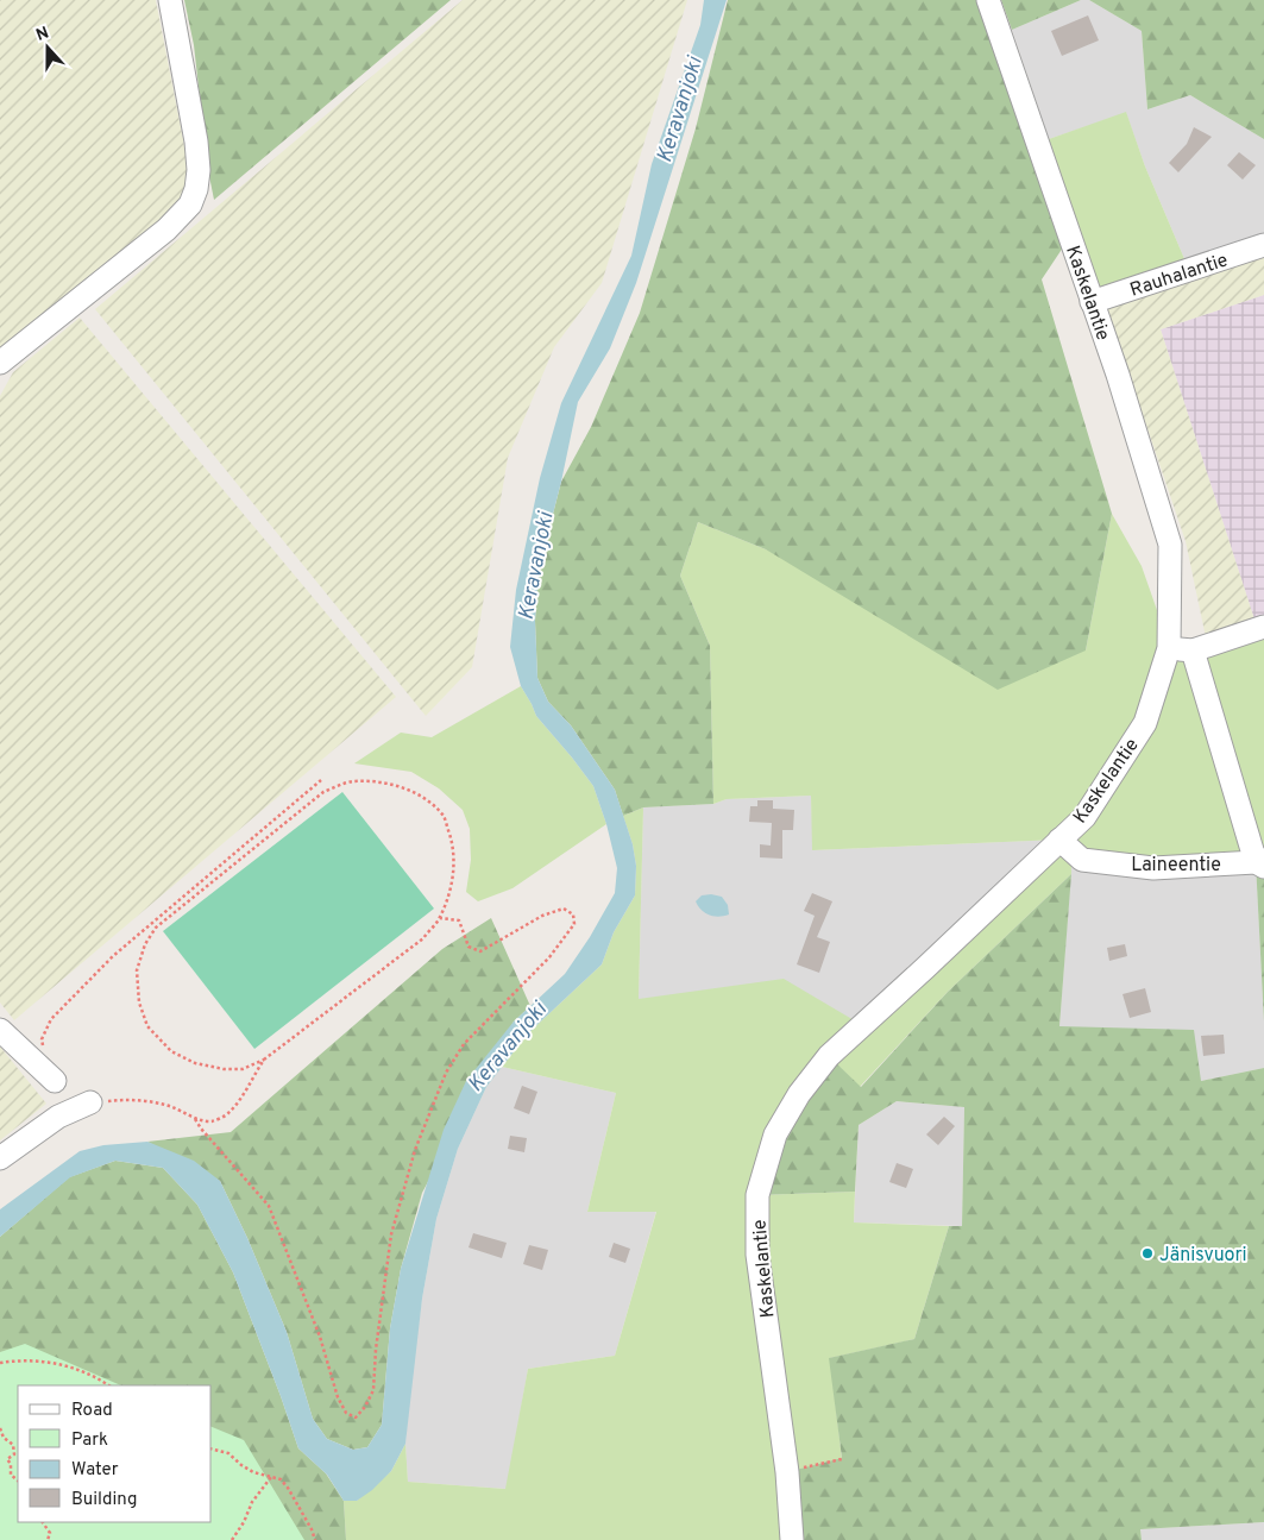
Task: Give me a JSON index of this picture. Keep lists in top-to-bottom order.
{
  "streets": {
    "street": ["Rauhalantie", "Kaskelantie", "Laineentie"]
  },
  "crossings": [
    ["Rauhalantie", "Kaskelantie"],
    ["Kaskelantie", "Laineentie"]
  ],
  "water": ["Keravanjoki"],
  "places": ["Jänisvuori"],
  "legend": [
    "Road",
    "Park",
    "Water",
    "Building"
  ],
  "north": "top"
}
